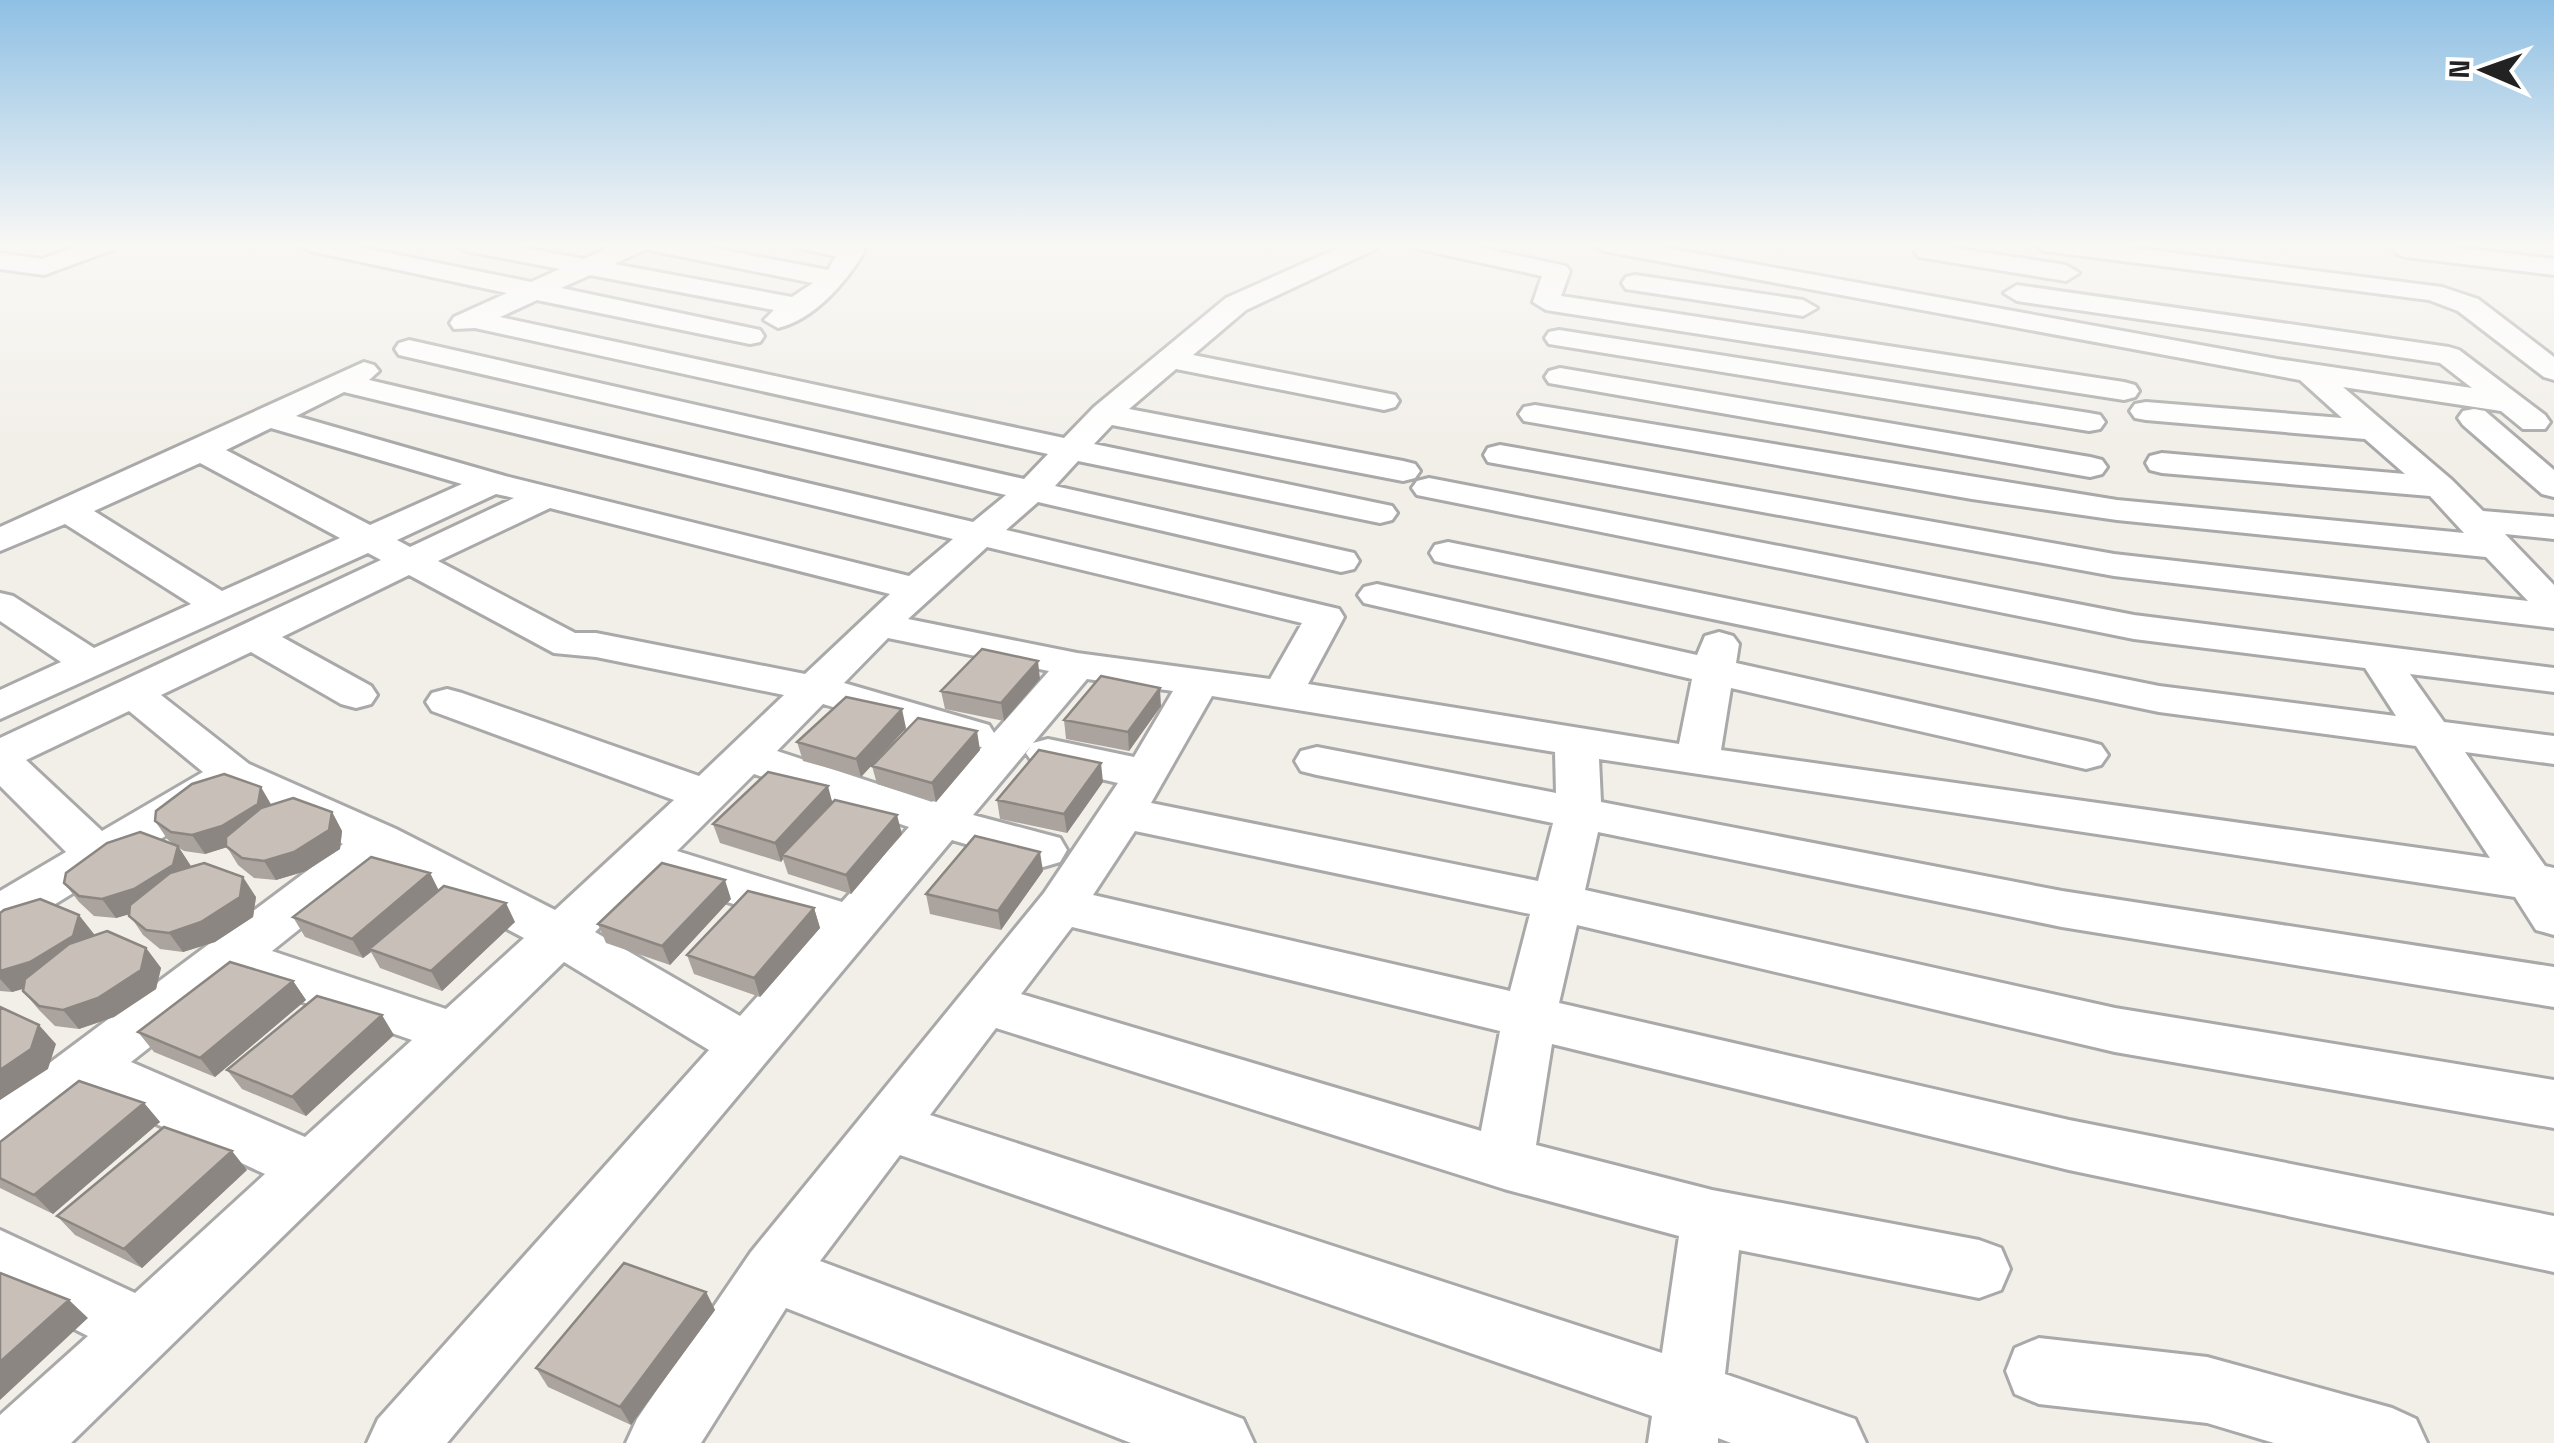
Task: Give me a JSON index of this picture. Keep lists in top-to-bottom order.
{
  "north": "left"
}
